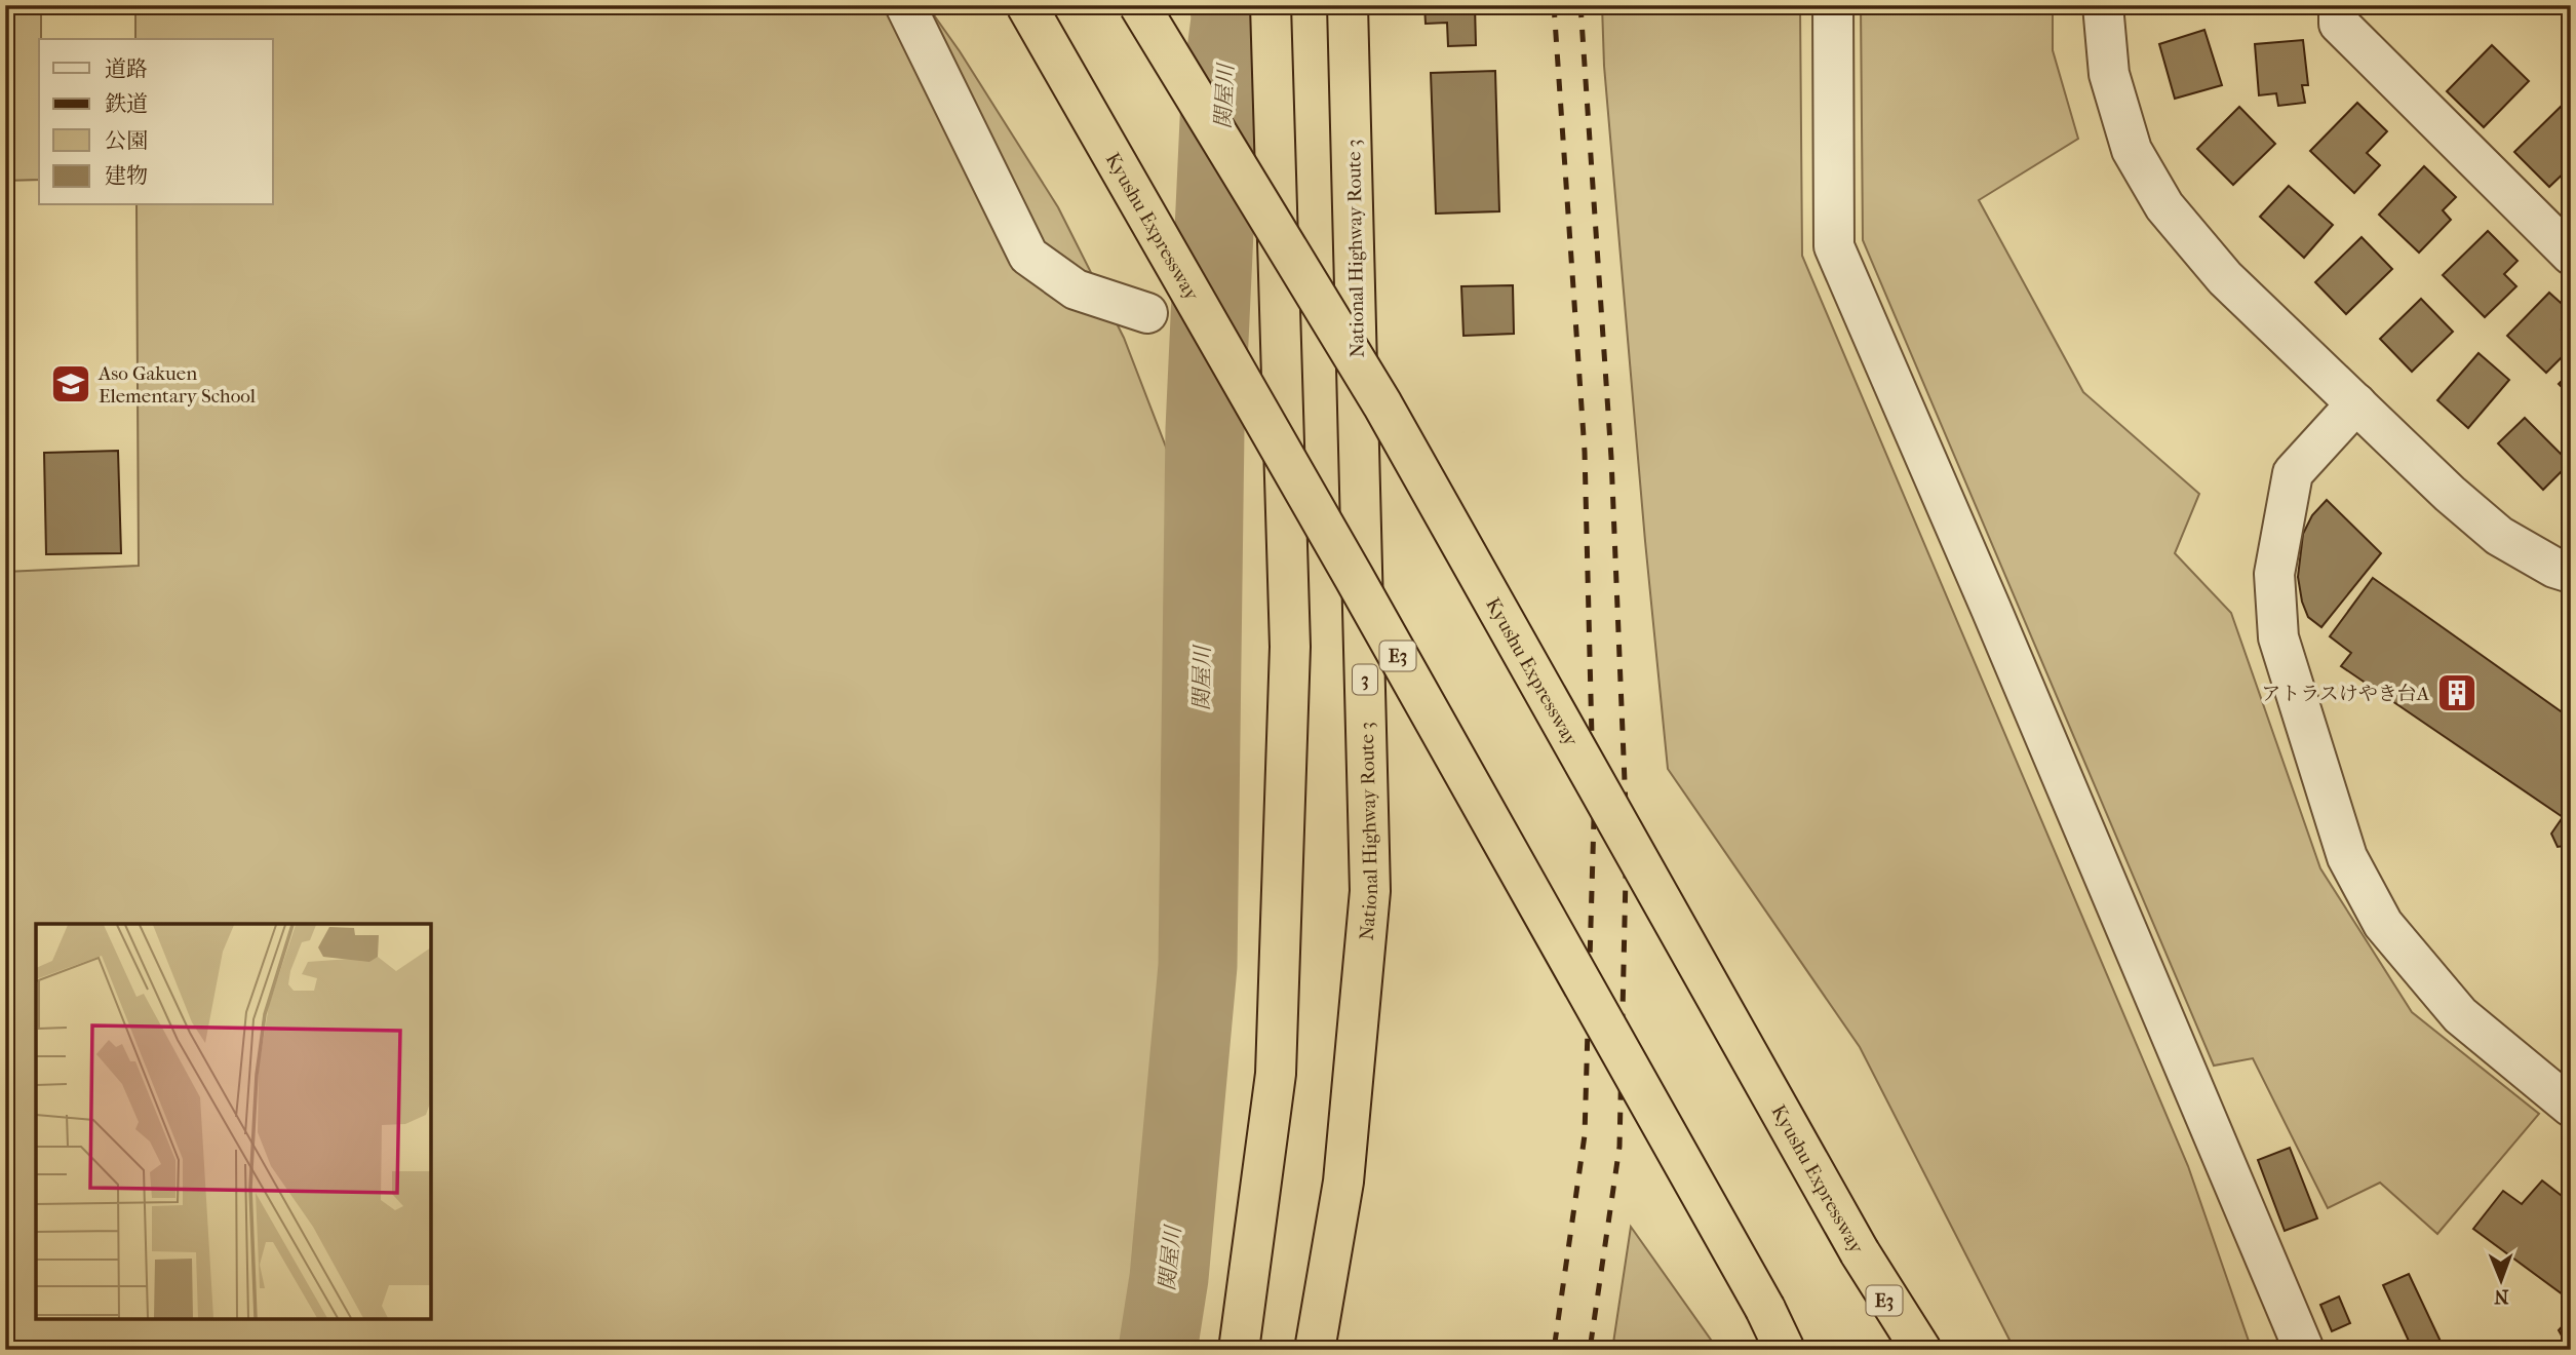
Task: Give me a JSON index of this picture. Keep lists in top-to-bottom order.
{
  "streets": {
    "highway": [
      "Kyushu Expressway",
      "National Highway Route 3",
      "E3",
      "3"
    ]
  },
  "water": ["関屋川"],
  "places": {
    "school or university": ["Aso Gakuen Elementary School"],
    "building": ["アトラスけやき台A"]
  },
  "legend": [
    "道路",
    "鉄道",
    "公園",
    "建物"
  ],
  "north": "bottom"
}
